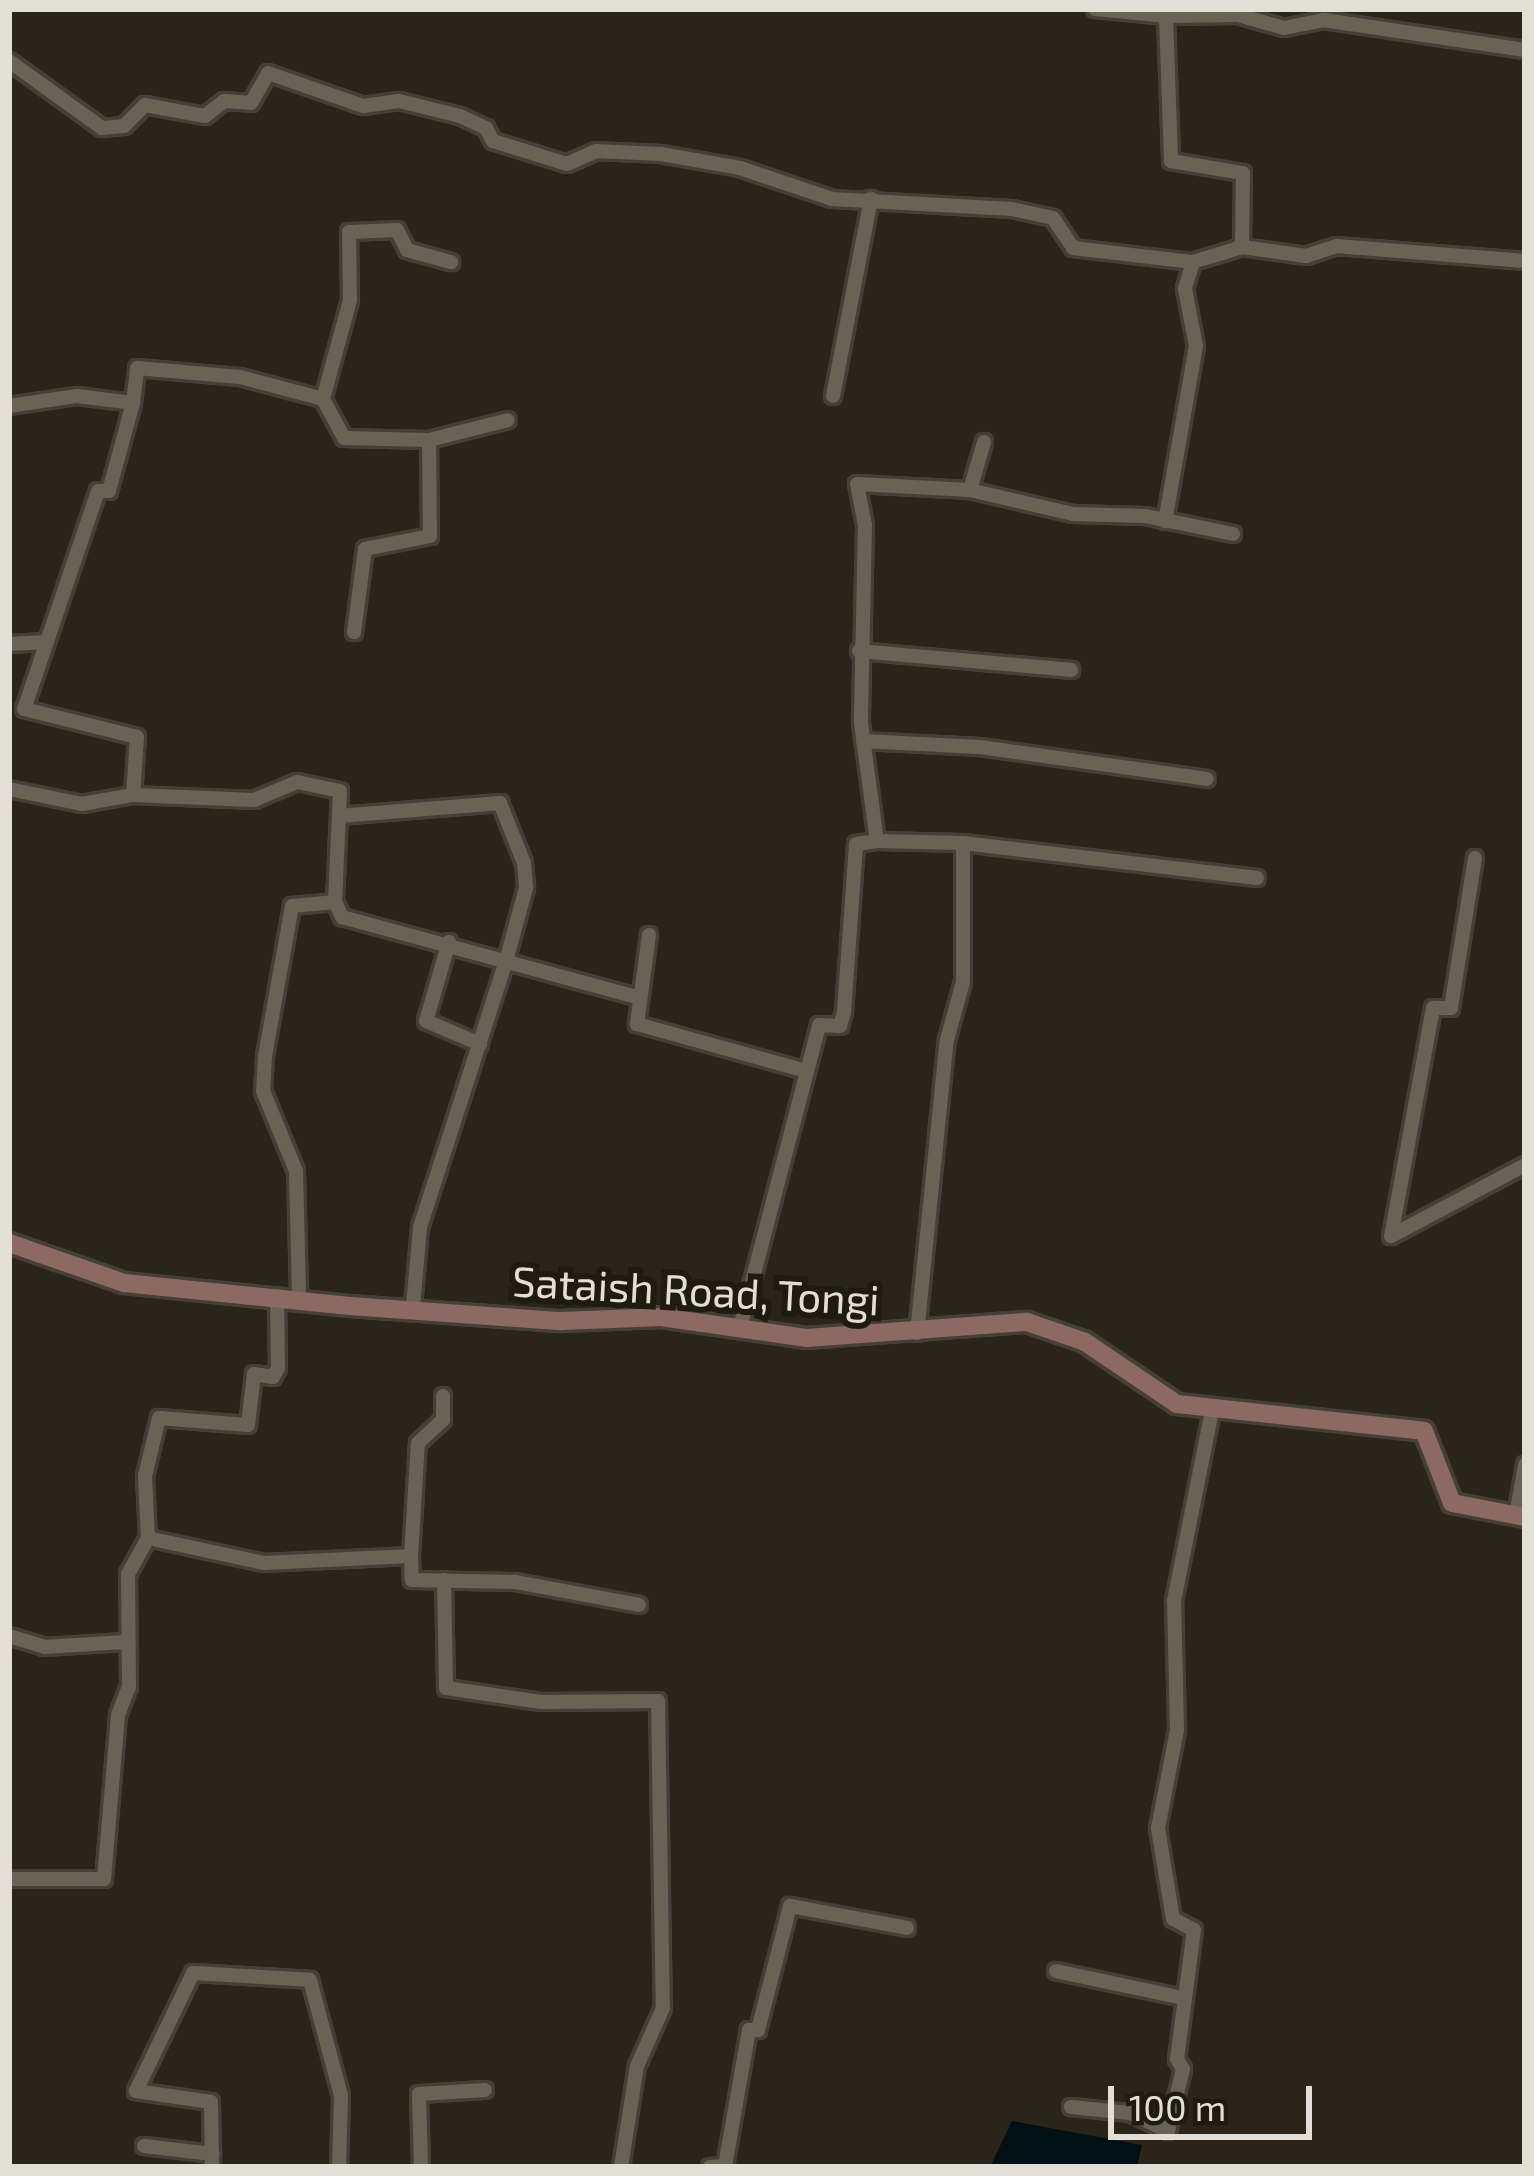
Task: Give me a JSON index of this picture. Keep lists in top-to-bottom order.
{
  "streets": {
    "street": ["Sataish Road, Tongi"]
  },
  "scale_bar": "100 m"
}
